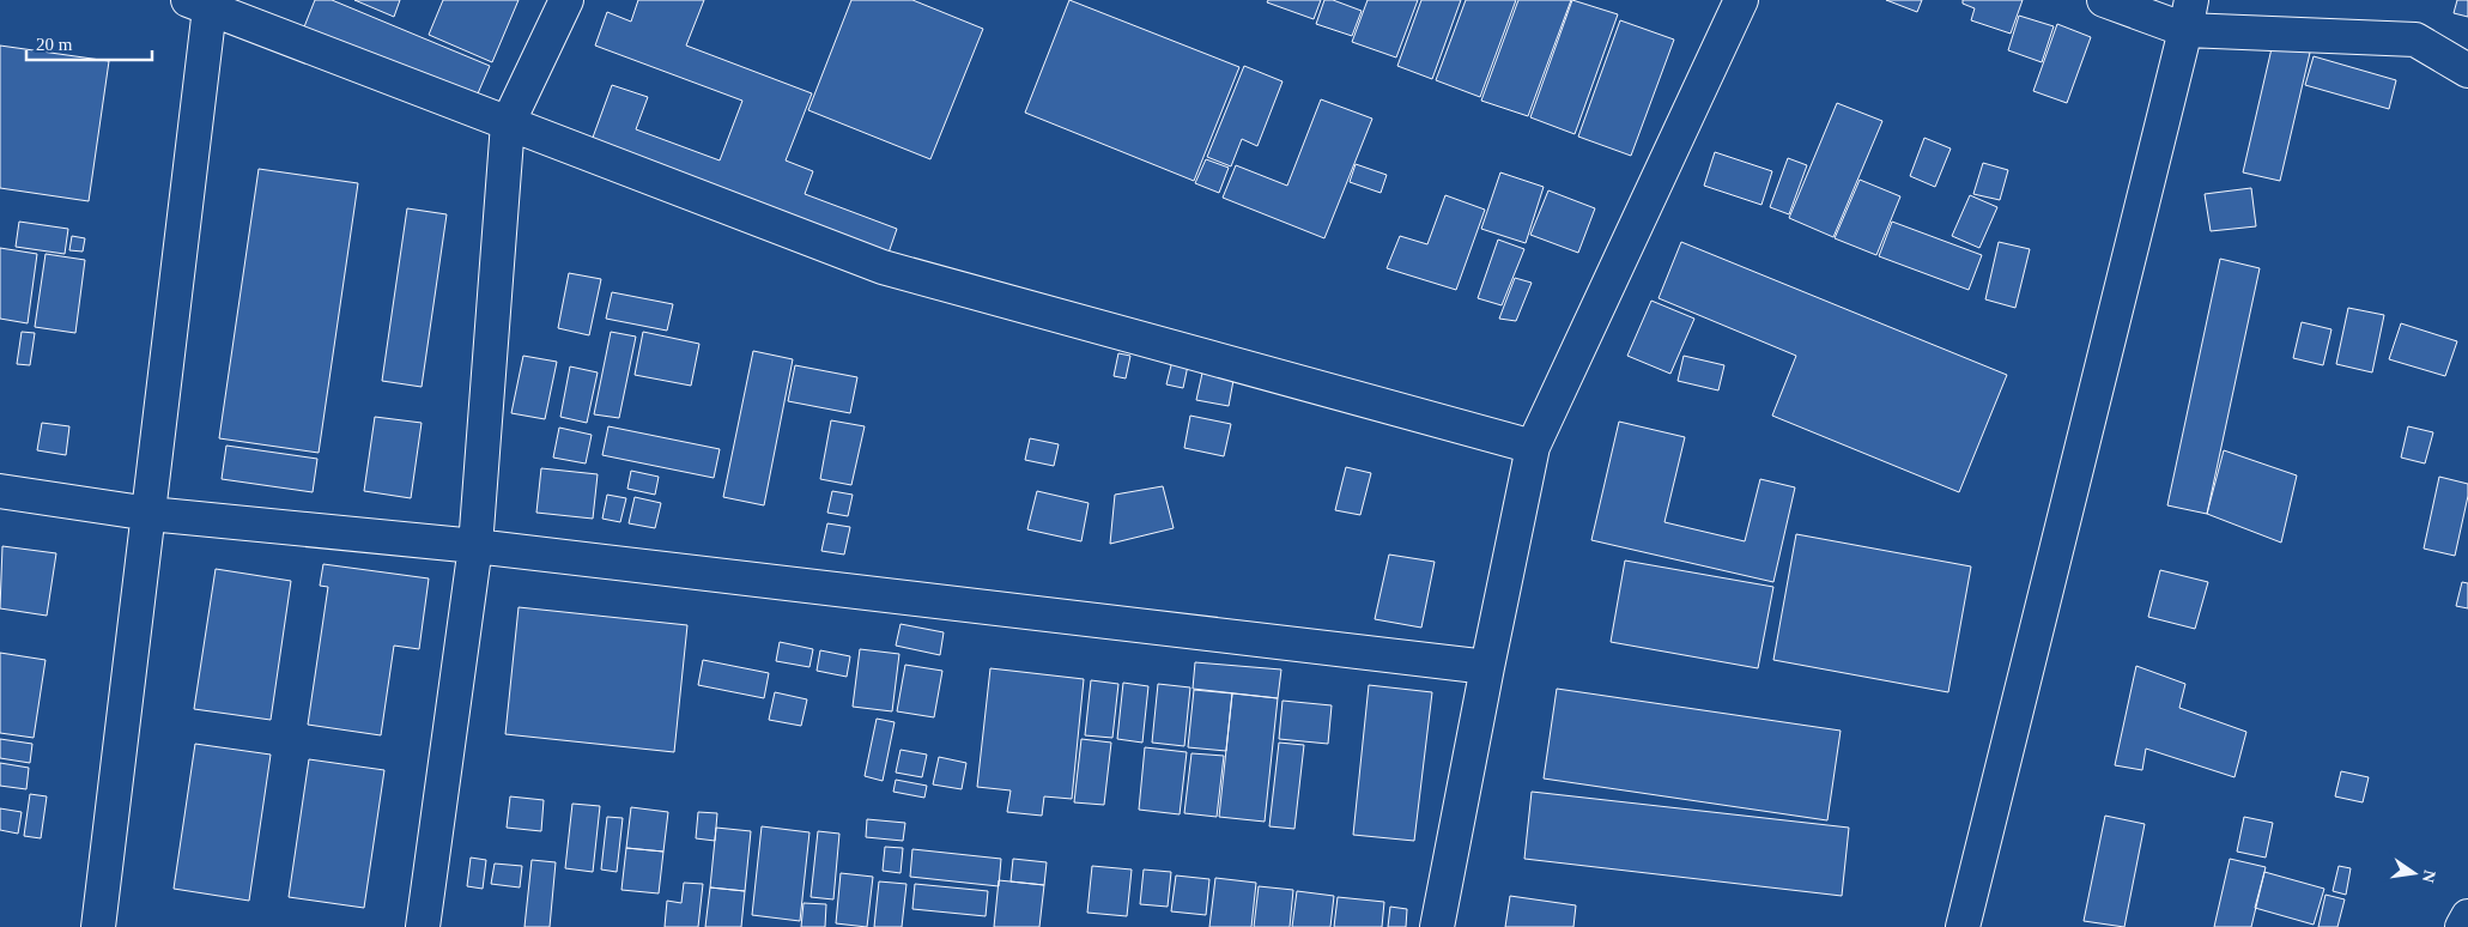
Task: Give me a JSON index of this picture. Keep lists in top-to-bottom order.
{
  "scale_bar": "20 m",
  "north": "right"
}
